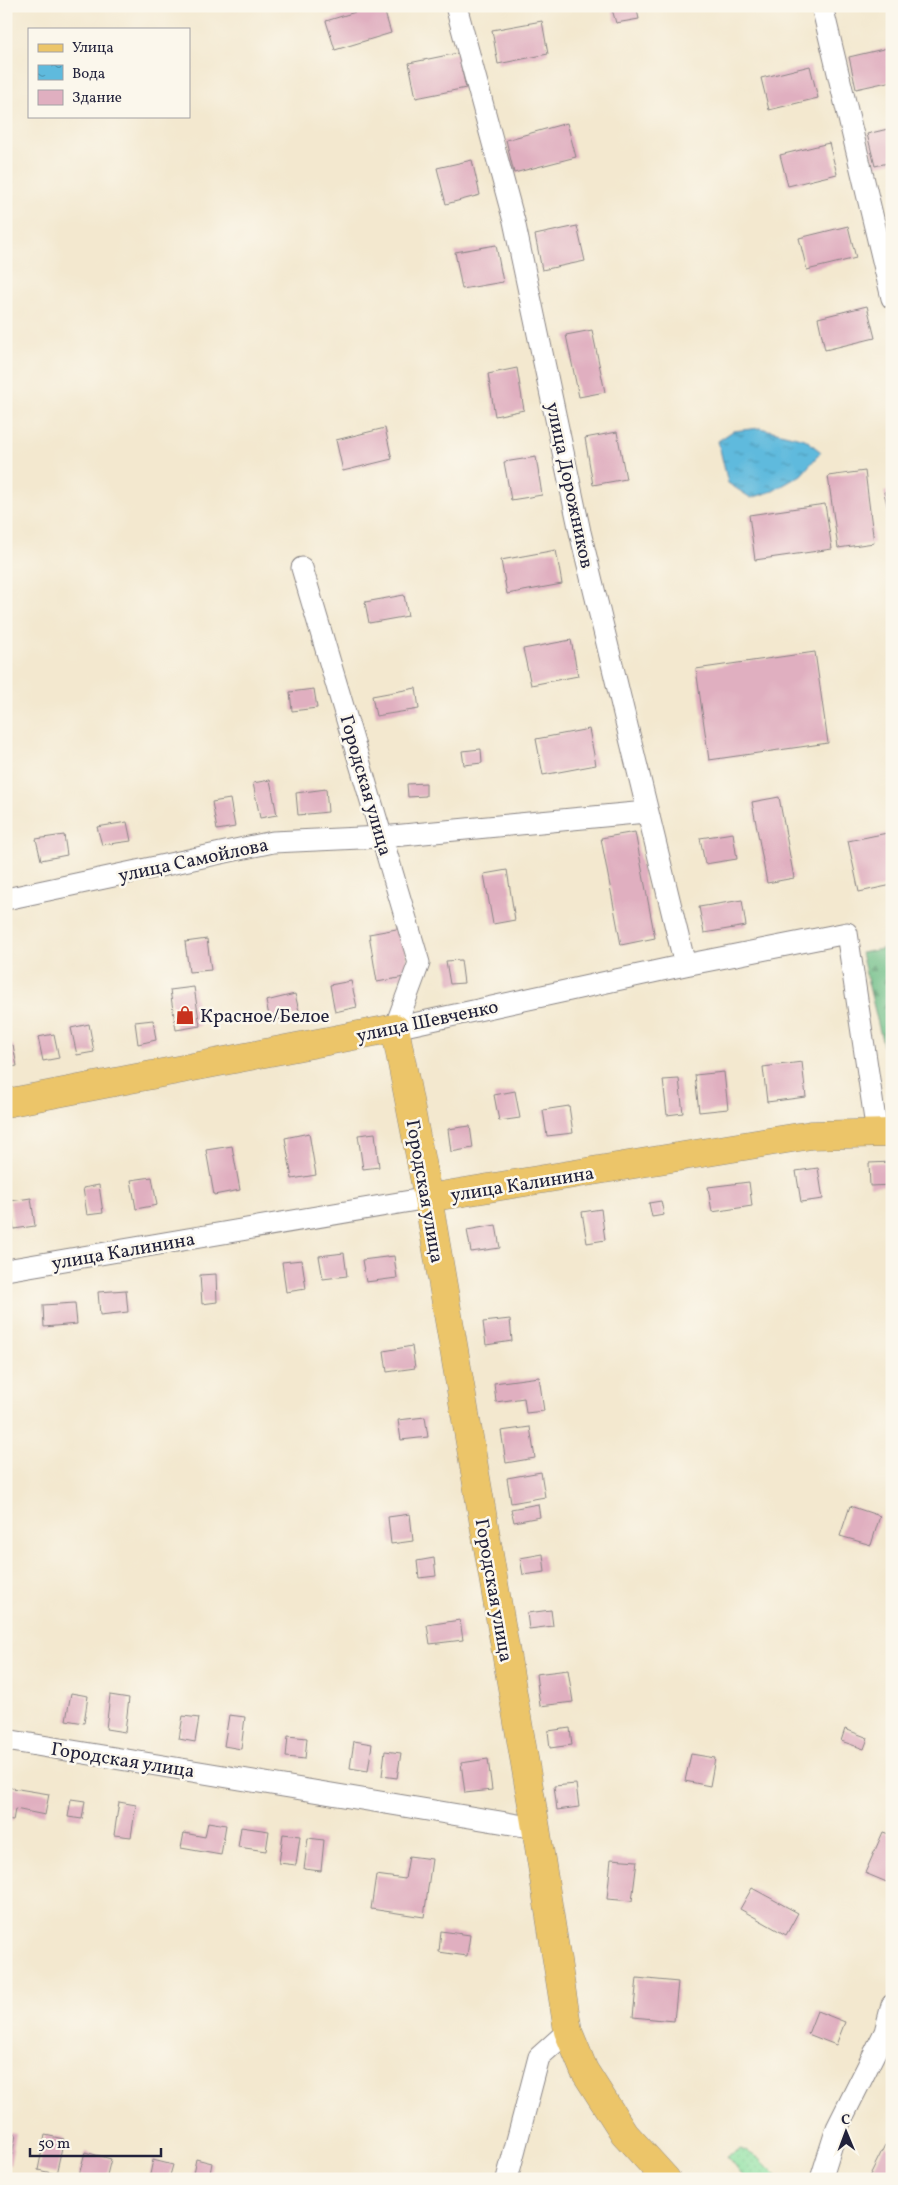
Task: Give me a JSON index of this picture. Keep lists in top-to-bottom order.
{
  "streets": {
    "main road": ["Городская улица", "улица Шевченко", "улица Калинина"],
    "street": ["улица Дорожников", "улица Самойлова"]
  },
  "crossings": [
    ["улица Дорожников", "улица Самойлова"],
    ["улица Дорожников", "улица Шевченко"],
    ["Городская улица", "улица Самойлова"],
    ["Городская улица", "улица Шевченко"],
    ["Городская улица", "улица Калинина"],
    ["улица Шевченко", "улица Калинина"]
  ],
  "places": {
    "shop": ["Красное/Белое"]
  },
  "legend": ["Улица", "Вода", "Здание"],
  "scale_bar": "50 m",
  "north": "top"
}
